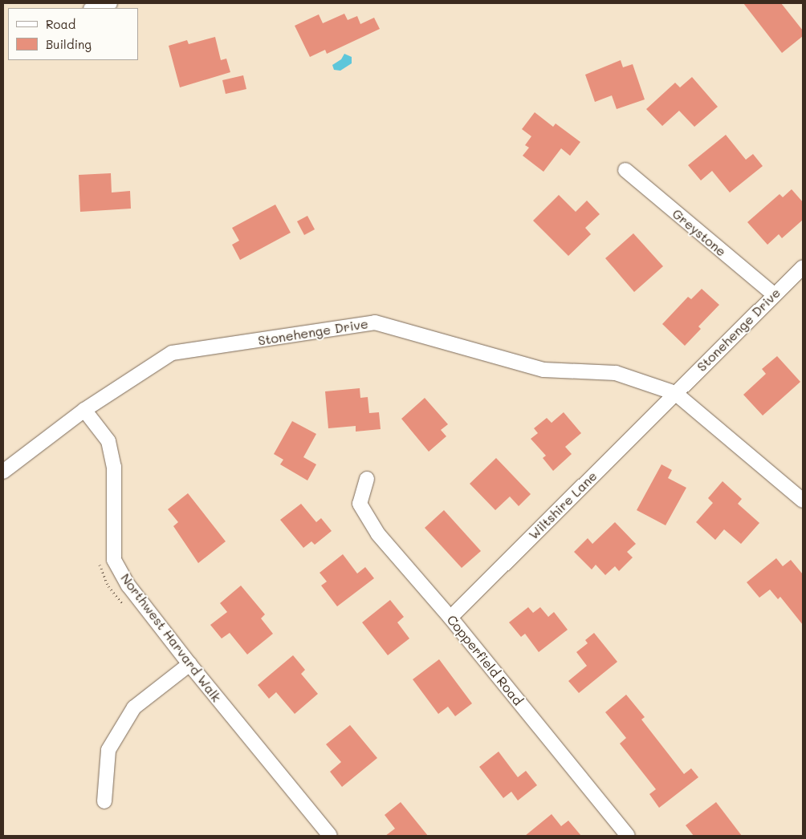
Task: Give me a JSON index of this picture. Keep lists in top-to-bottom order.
{
  "streets": {
    "street": [
      "Greystone",
      "Stonehenge Drive",
      "Wiltshire Lane",
      "Northwest Harvard Walk",
      "Copperfield Road"
    ]
  },
  "crossings": [
    ["Greystone", "Stonehenge Drive"],
    ["Stonehenge Drive", "Wiltshire Lane"],
    ["Stonehenge Drive", "Northwest Harvard Walk"],
    ["Wiltshire Lane", "Copperfield Road"]
  ],
  "legend": ["Road", "Building"]
}
